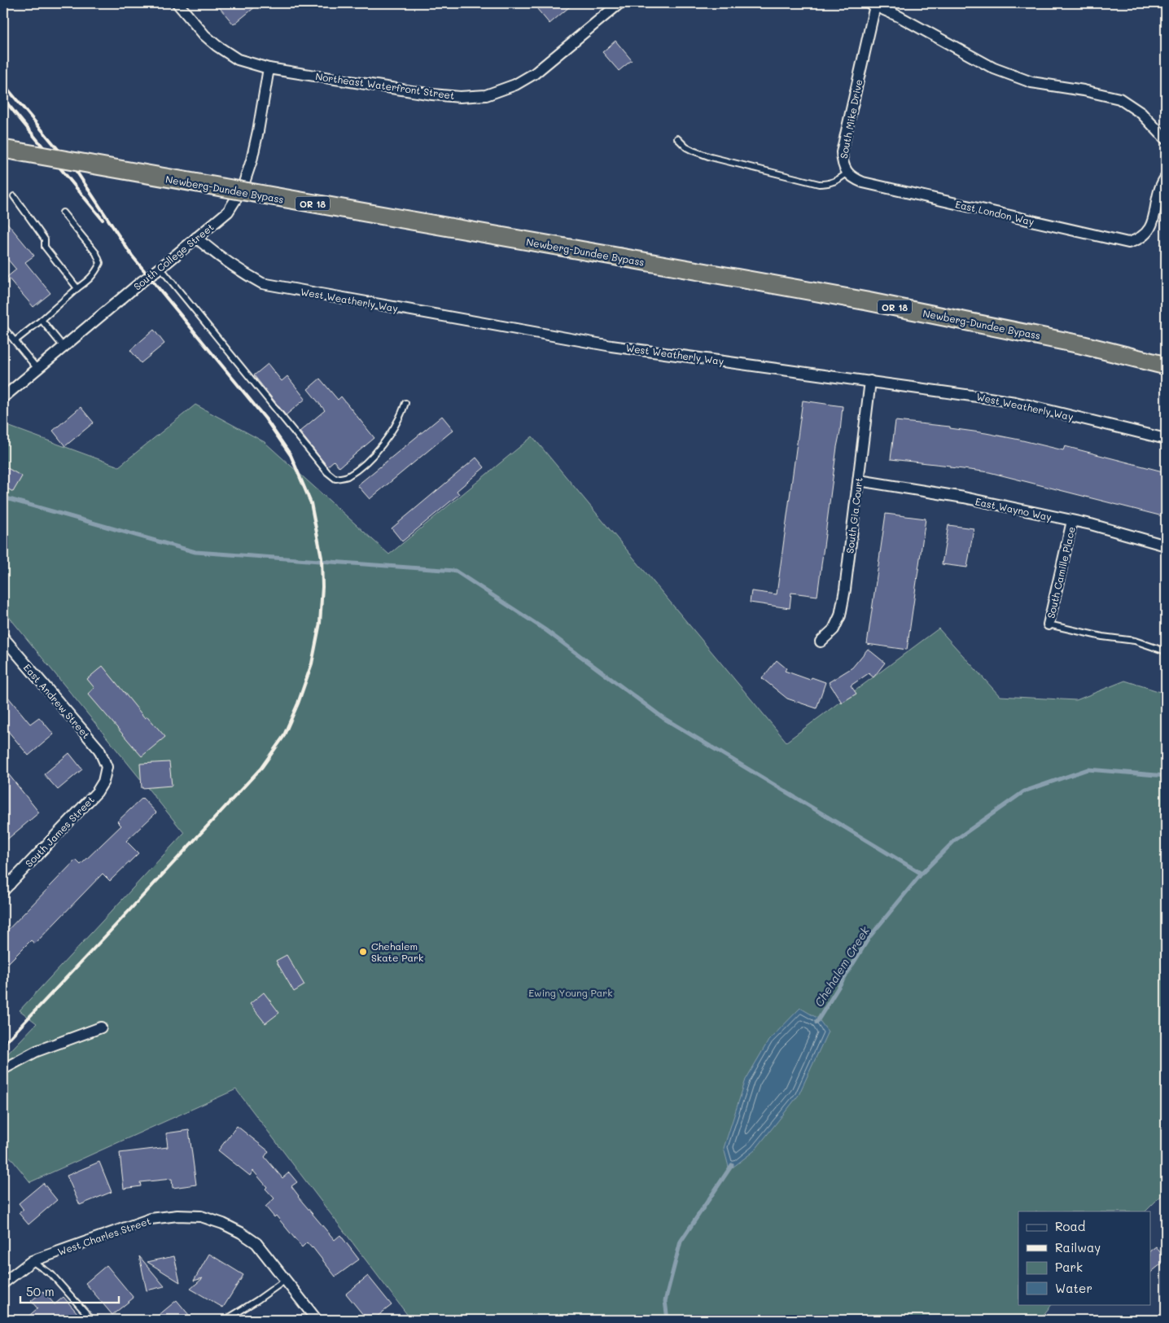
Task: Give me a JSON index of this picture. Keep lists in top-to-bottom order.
{
  "streets": {
    "highway": ["Newberg-Dundee Bypass", "OR 18"],
    "street": [
      "Northeast Waterfront Street",
      "South Mike Drive",
      "East London Way",
      "South College Street",
      "West Weatherly Way",
      "East Wayno Way",
      "South Gia Court",
      "South Camille Place",
      "East Andrew Street",
      "South James Street",
      "West Charles Street"
    ]
  },
  "crossings": [
    ["Northeast Waterfront Street", "South College Street"],
    ["South Mike Drive", "East London Way"],
    ["South College Street", "West Weatherly Way"],
    ["West Weatherly Way", "South Gia Court"],
    ["East Wayno Way", "South Gia Court"],
    ["East Wayno Way", "South Camille Place"],
    ["East Andrew Street", "South James Street"]
  ],
  "water": ["Chehalem Creek"],
  "parks": ["Ewing Young Park"],
  "places": ["Chehalem Skate Park"],
  "legend": [
    "Road",
    "Railway",
    "Park",
    "Water"
  ],
  "scale_bar": "50 m"
}
